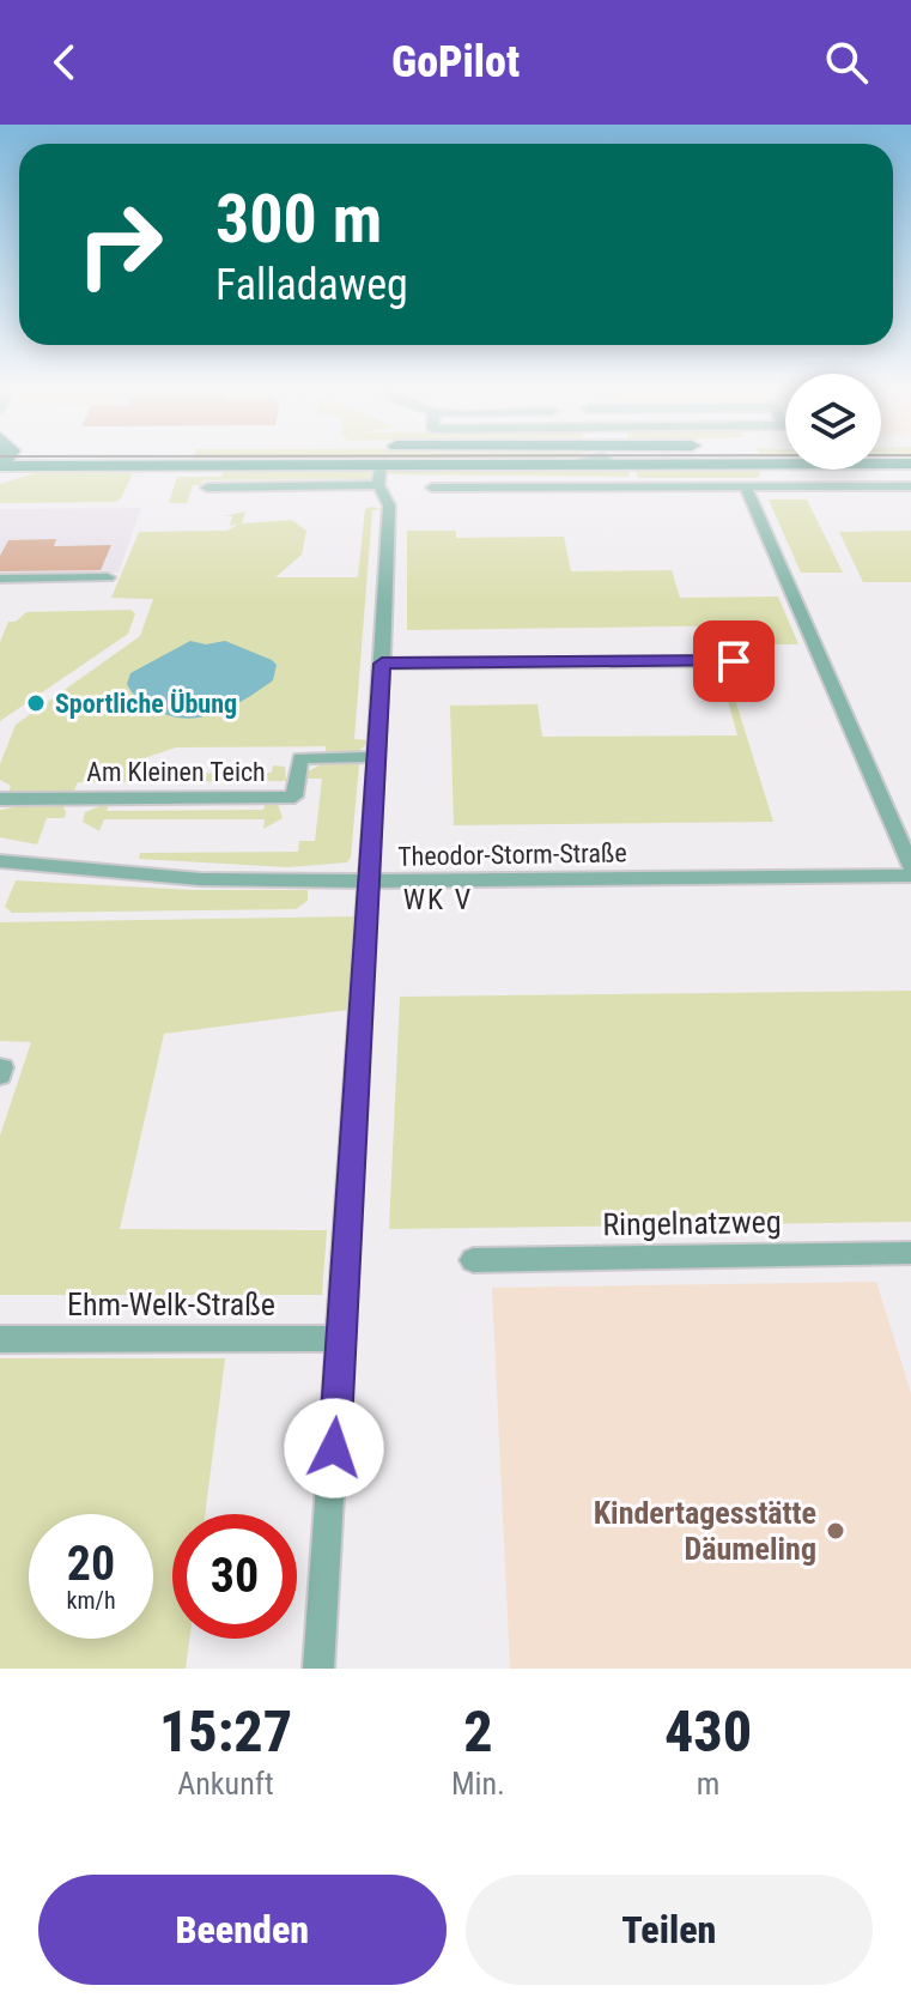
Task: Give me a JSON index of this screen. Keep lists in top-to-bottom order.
{
  "streets": {
    "street": [
      "Am Kleinen Teich",
      "Theodor-Storm-Straße",
      "Ringelnatzweg",
      "Ehm-Welk-Straße"
    ]
  },
  "districts": ["WK V"],
  "places": ["Sportliche Übung", "Kindertagesstätte Däumeling"],
  "page": {
    "header": "GoPilot",
    "turn": ["300 m", "Falladaweg"],
    "speed": "20 km/h",
    "limit": "30",
    "eta": [
      "15:27",
      "Ankunft",
      "2",
      "Min.",
      "430",
      "m"
    ],
    "buttons": ["Beenden", "Teilen"]
  }
}
